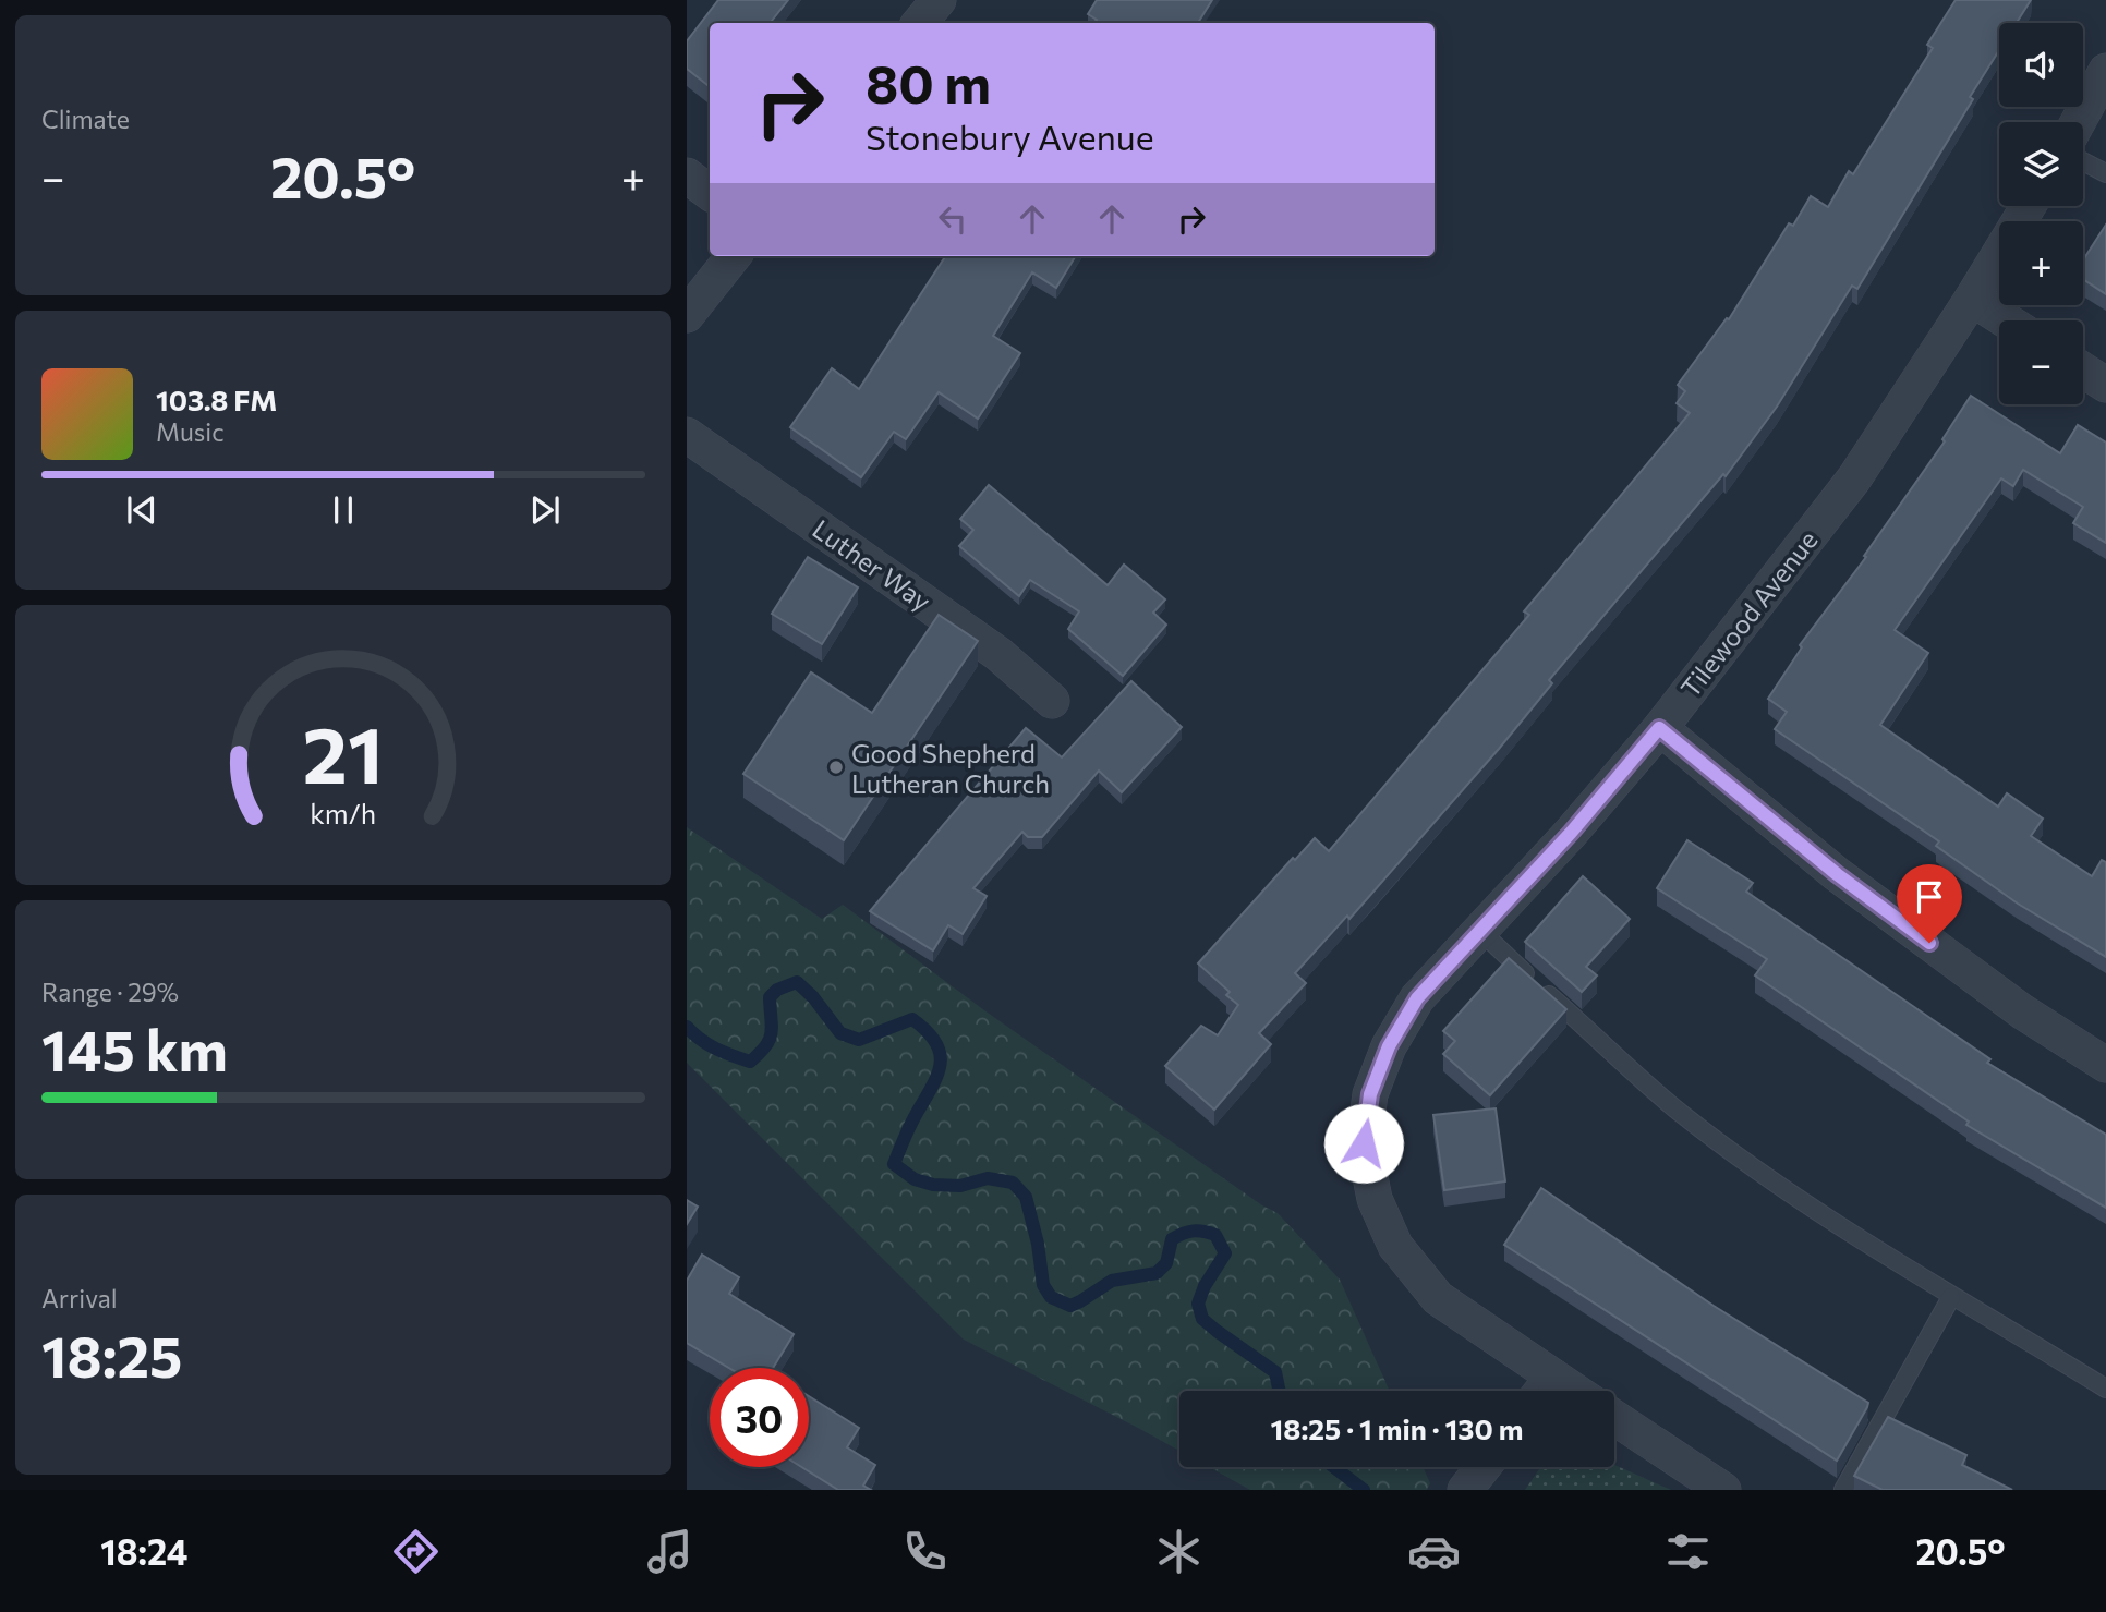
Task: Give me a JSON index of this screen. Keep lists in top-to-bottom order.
{
  "streets": {
    "street": ["Luther Way", "Tilewood Avenue"]
  },
  "places": ["Good Shepherd Lutheran Church"],
  "page": {
    "tile": [
      "Climate",
      ["Range · 29%", "145 km"],
      ["Arrival", "18:25"]
    ],
    "map_buttons": ["+", "−"],
    "turn": ["80 m", "Stonebury Avenue"],
    "heat": ["−", "20.5°", "+"],
    "song": ["103.8 FM", "Music"],
    "limit": "30",
    "trip": "18:25 · 1 min · 130 m",
    "tabs": ["18:24", "20.5°"],
    "gauge": ["21", "km/h"]
  }
}
